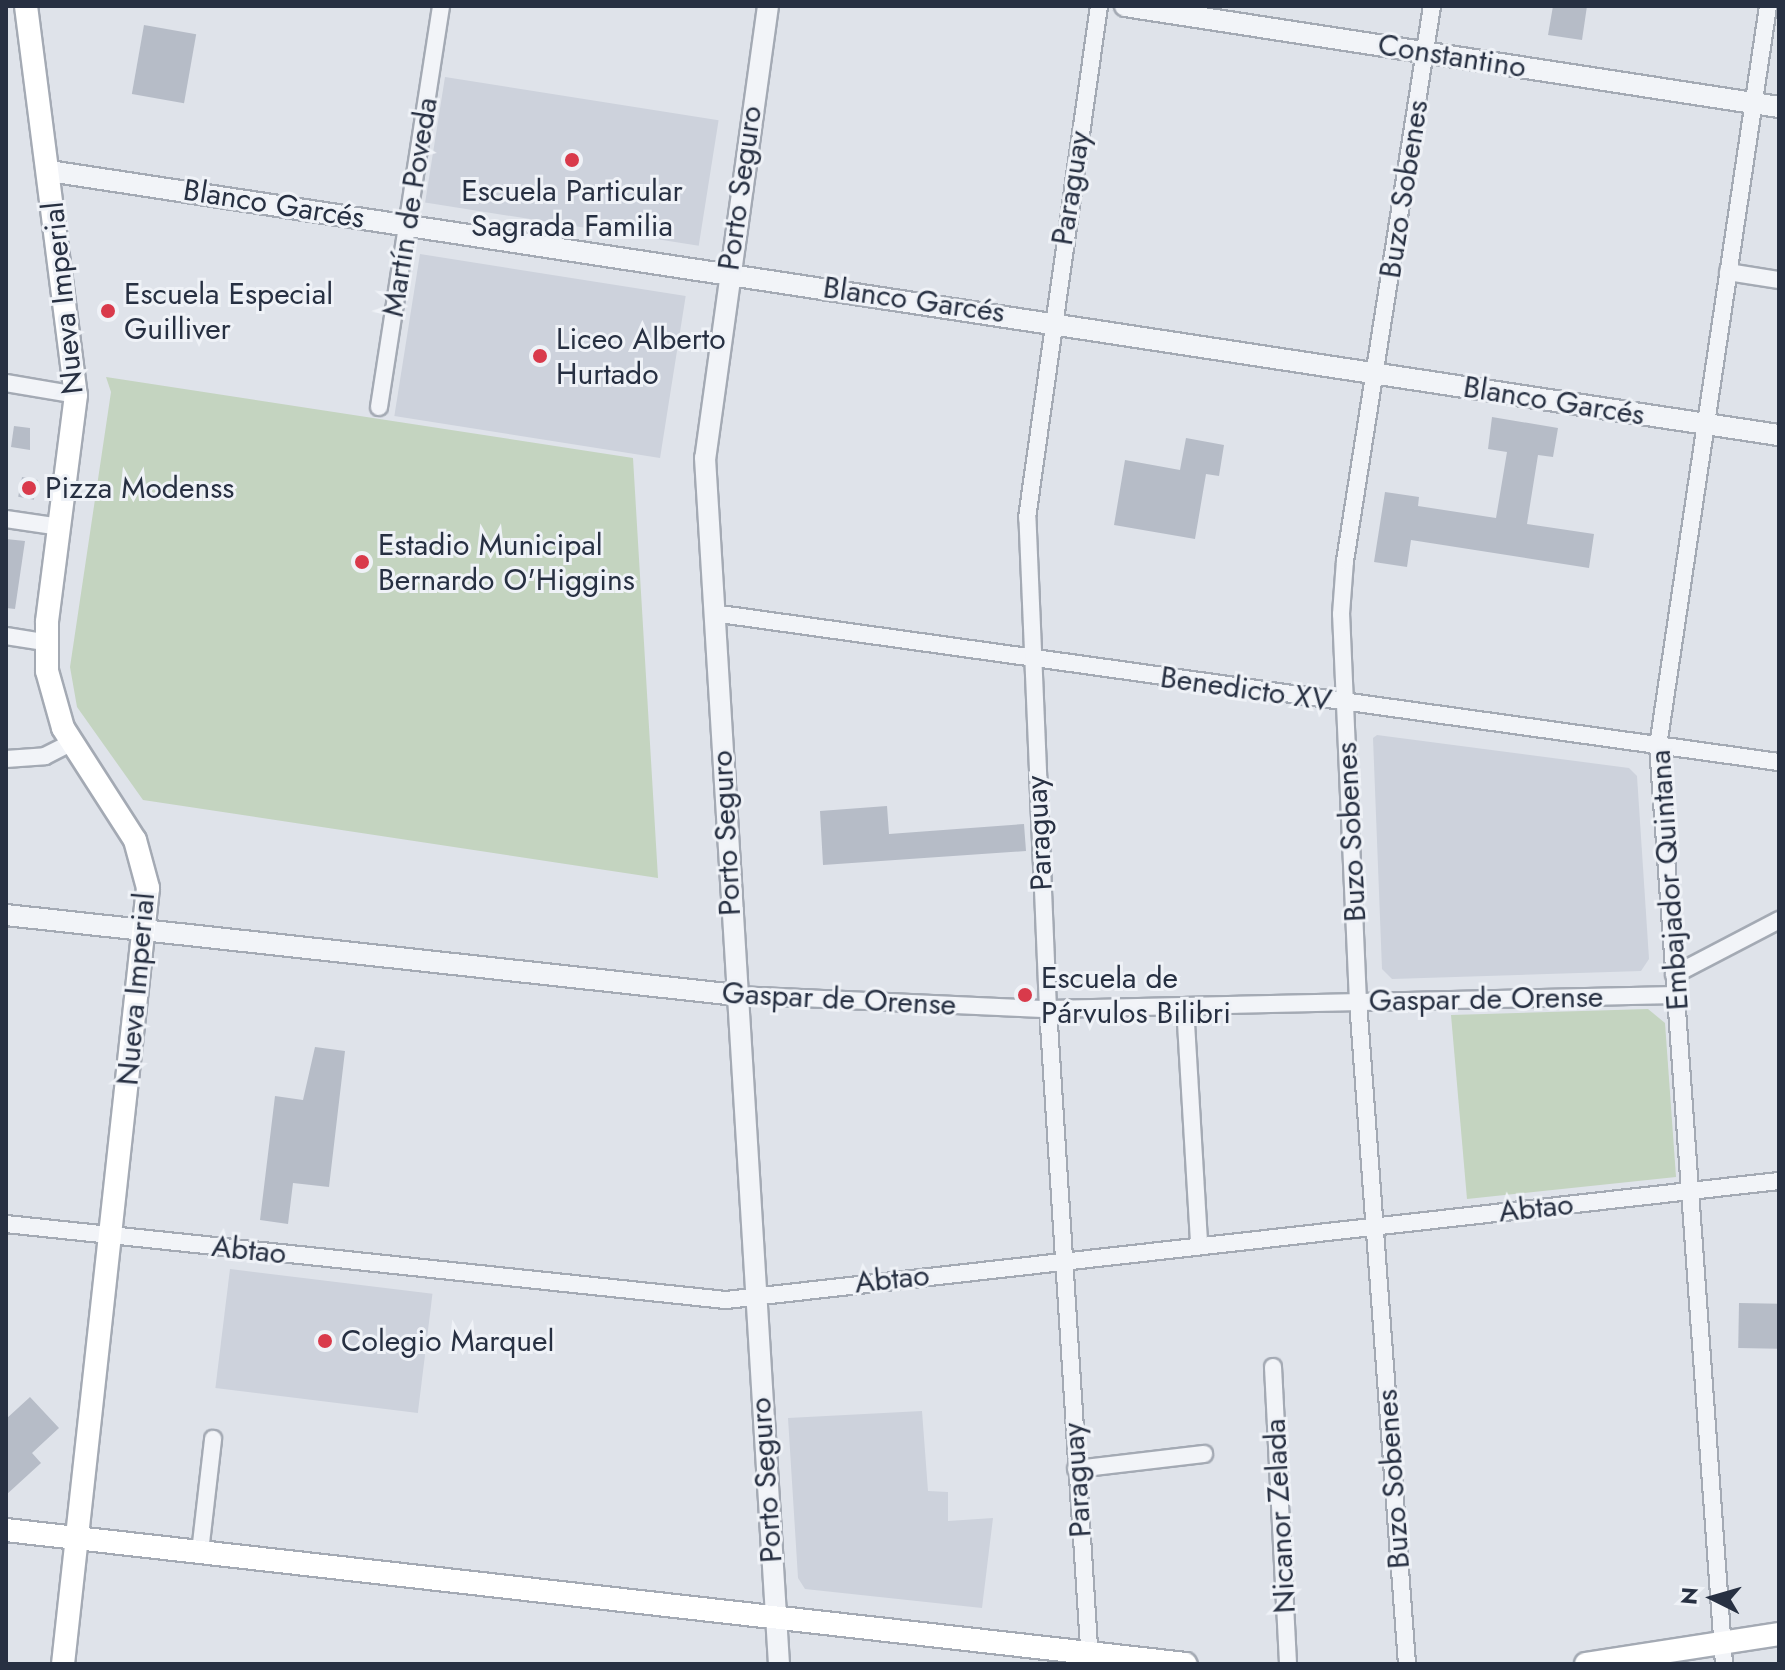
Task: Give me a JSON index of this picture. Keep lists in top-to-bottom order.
{
  "streets": {
    "main road": ["Nueva Imperial"],
    "street": [
      "Constantino",
      "Porto Seguro",
      "Paraguay",
      "Buzo Sobenes",
      "Blanco Garcés",
      "Martín de Poveda",
      "Benedicto XV",
      "Embajador Quintana",
      "Gaspar de Orense",
      "Abtao",
      "Nicanor Zelada"
    ]
  },
  "crossings": [
    ["Constantino", "Buzo Sobenes"],
    ["Constantino", "Embajador Quintana"],
    ["Porto Seguro", "Blanco Garcés"],
    ["Porto Seguro", "Benedicto XV"],
    ["Porto Seguro", "Gaspar de Orense"],
    ["Porto Seguro", "Abtao"],
    ["Paraguay", "Blanco Garcés"],
    ["Paraguay", "Benedicto XV"],
    ["Paraguay", "Gaspar de Orense"],
    ["Paraguay", "Abtao"],
    ["Buzo Sobenes", "Blanco Garcés"],
    ["Buzo Sobenes", "Benedicto XV"],
    ["Buzo Sobenes", "Gaspar de Orense"],
    ["Buzo Sobenes", "Abtao"],
    ["Blanco Garcés", "Martín de Poveda"],
    ["Blanco Garcés", "Nueva Imperial"],
    ["Blanco Garcés", "Embajador Quintana"],
    ["Nueva Imperial", "Gaspar de Orense"],
    ["Nueva Imperial", "Abtao"],
    ["Benedicto XV", "Embajador Quintana"],
    ["Embajador Quintana", "Gaspar de Orense"],
    ["Embajador Quintana", "Abtao"]
  ],
  "places": [
    "Escuela Particular Sagrada Familia",
    "Escuela Especial Guilliver",
    "Liceo Alberto Hurtado",
    "Pizza Modenss",
    "Estadio Municipal Bernardo O'Higgins",
    "Escuela de Párvulos Bilibri",
    "Colegio Marquel"
  ],
  "north": "left"
}
